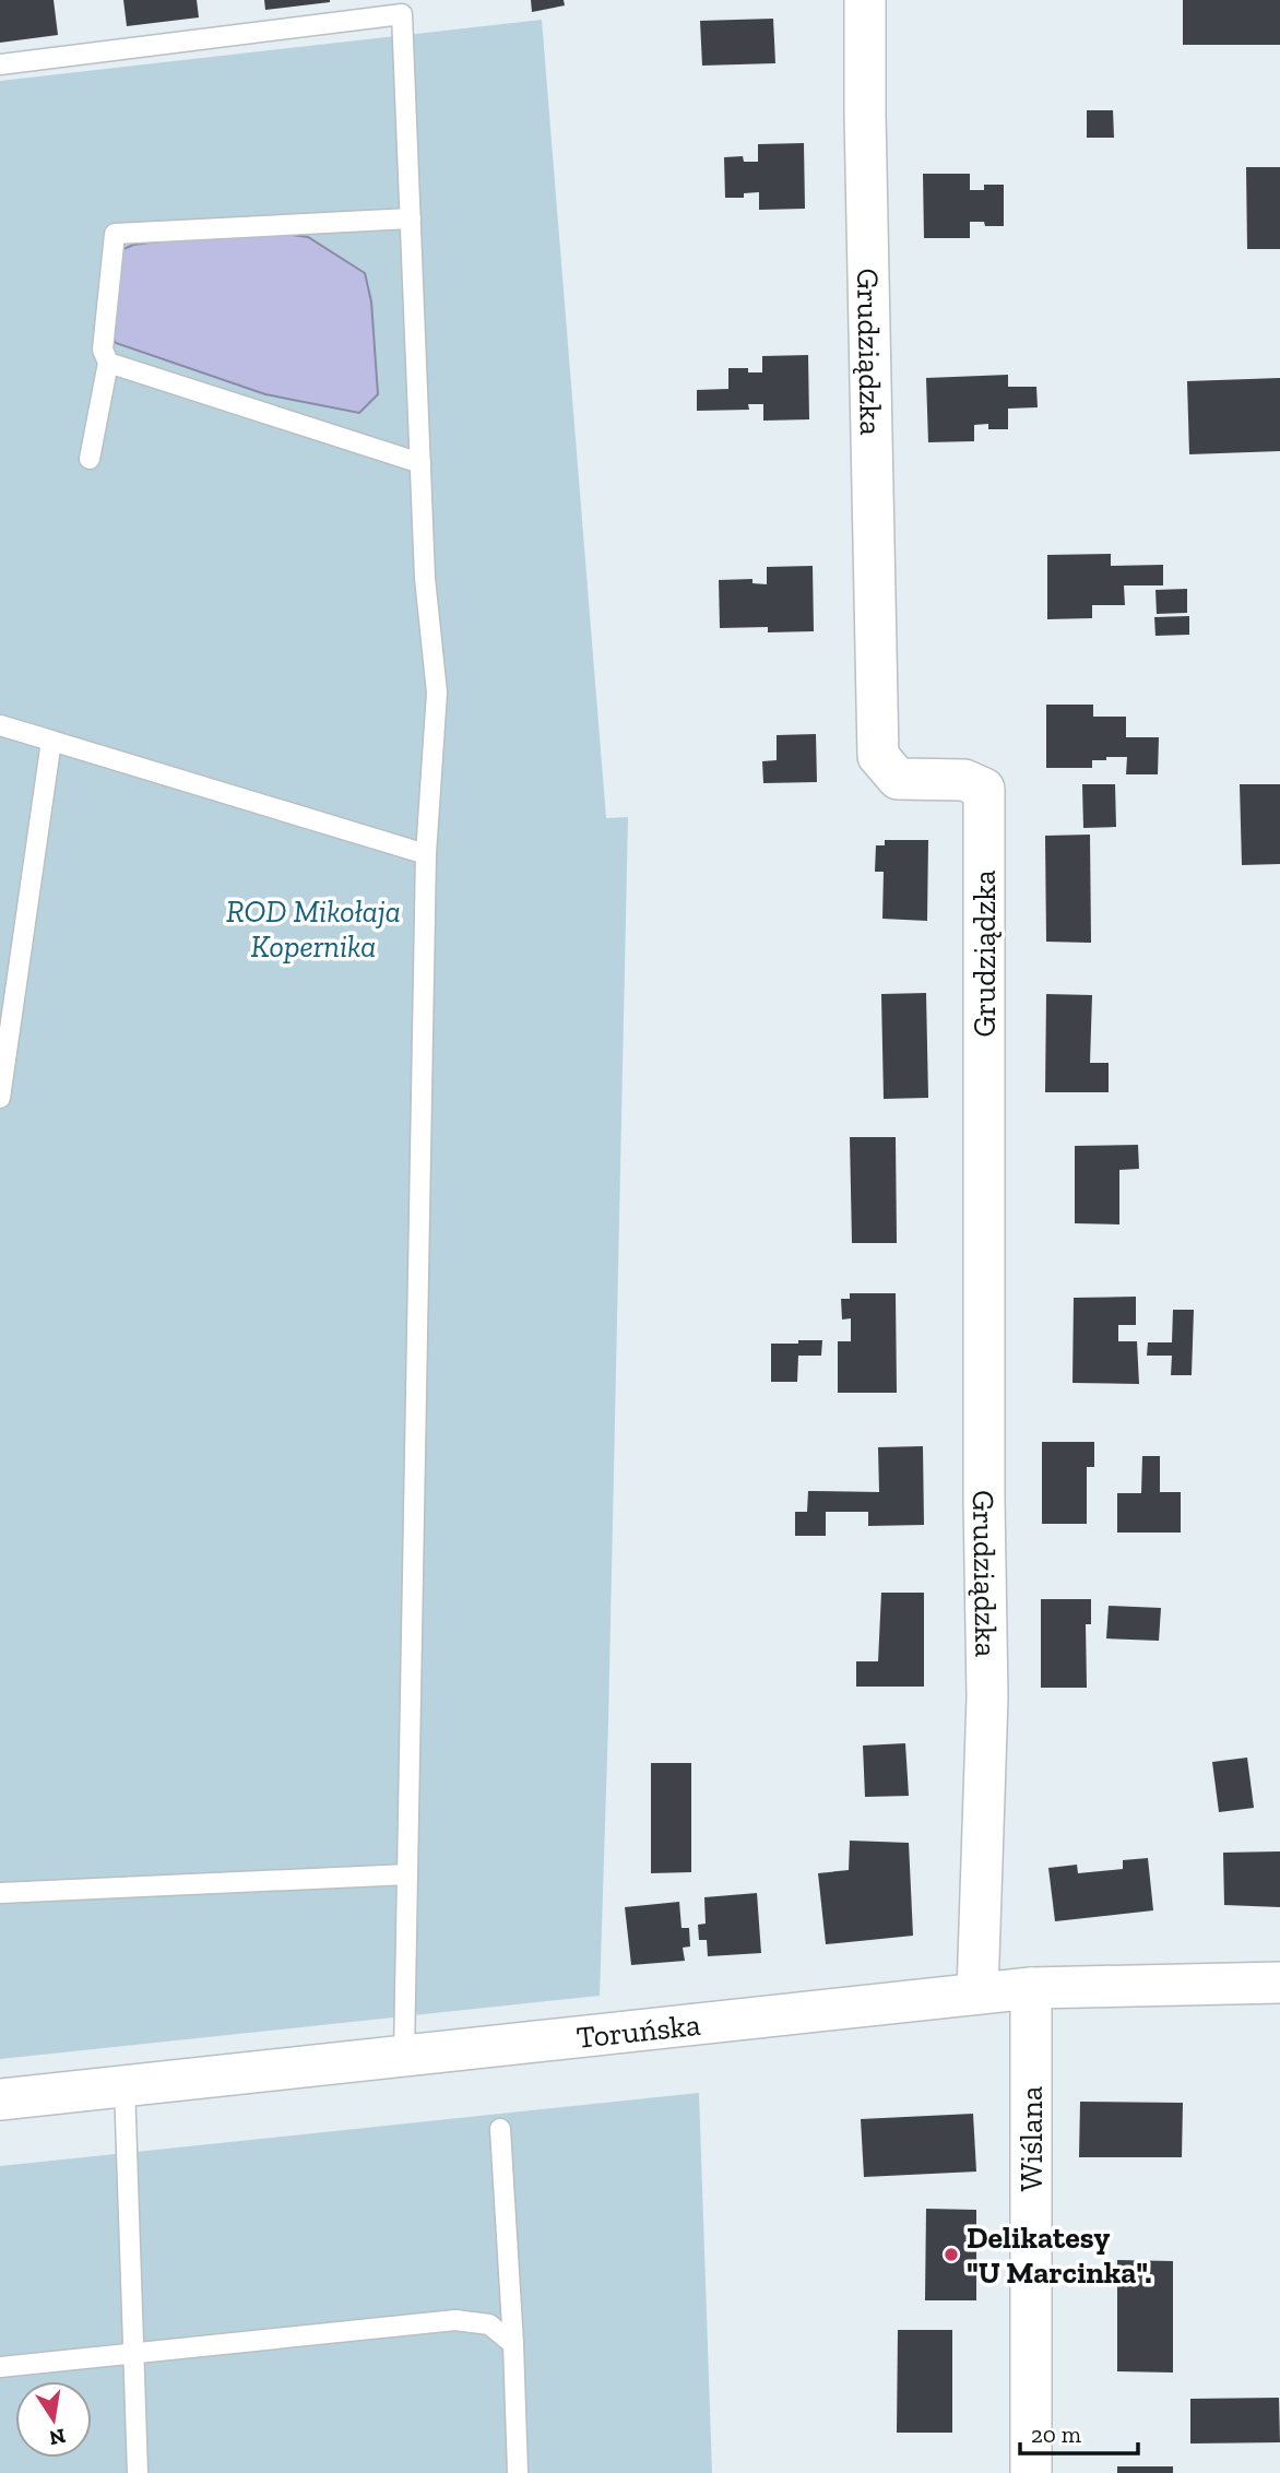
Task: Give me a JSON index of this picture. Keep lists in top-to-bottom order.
{
  "streets": {
    "street": ["Grudziądzka", "Toruńska", "Wiślana"]
  },
  "crossings": [
    ["Grudziądzka", "Toruńska"],
    ["Toruńska", "Wiślana"]
  ],
  "parks": ["ROD Mikołaja Kopernika"],
  "places": ["Delikatesy \"U Marcinka\"."],
  "scale_bar": "20 m",
  "north": "bottom"
}
